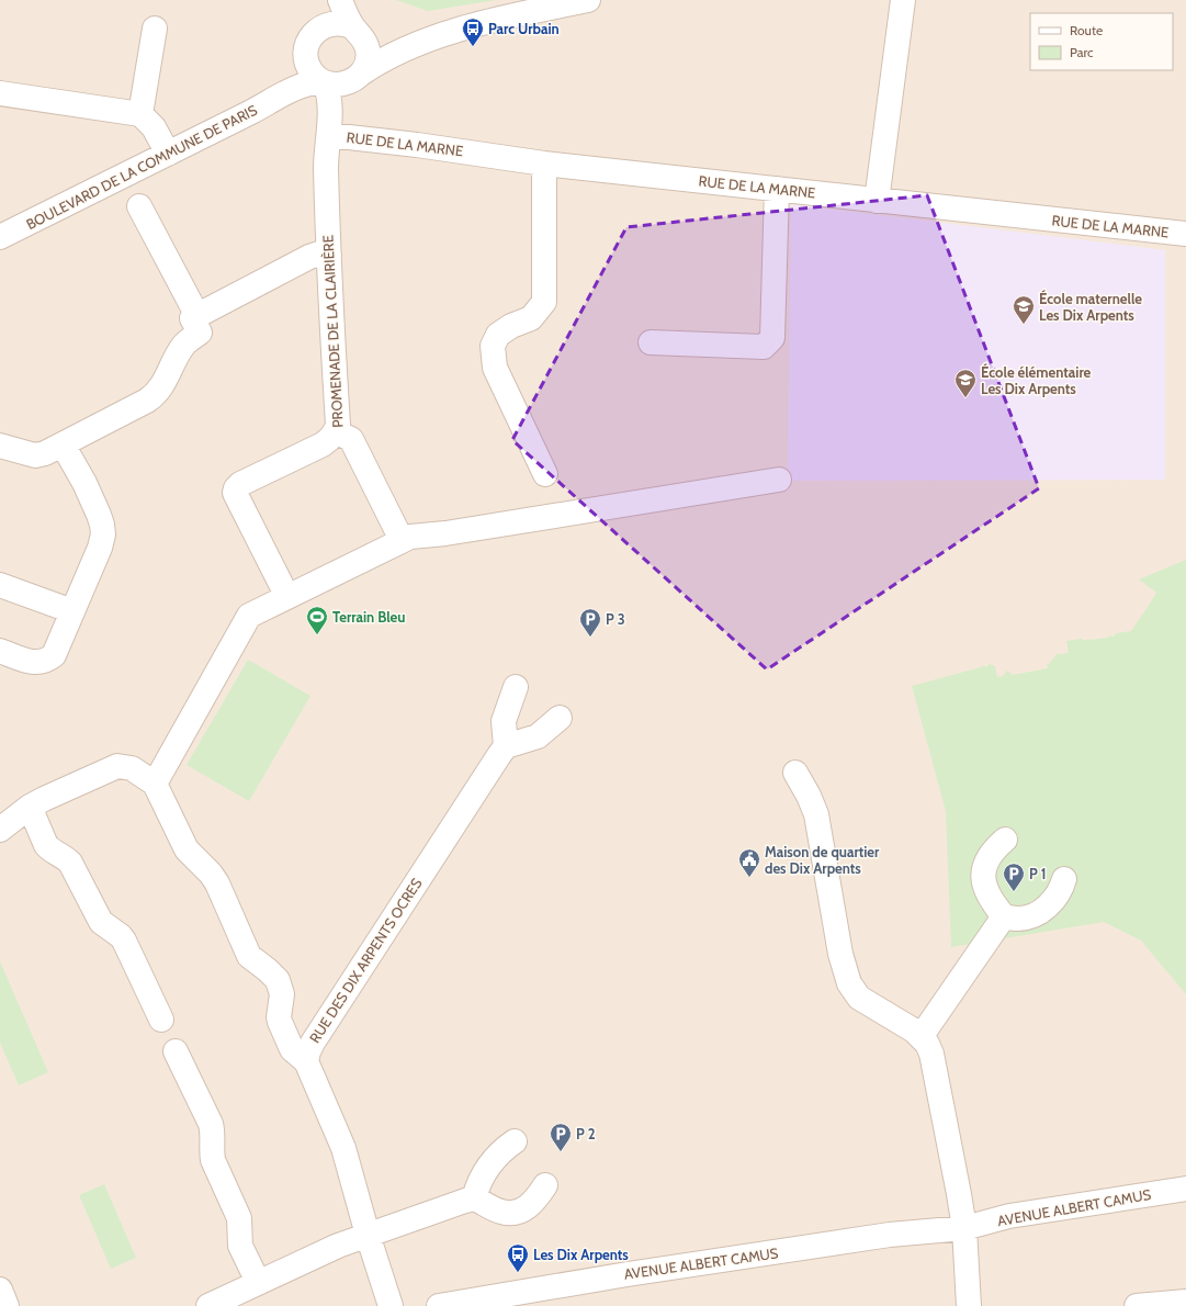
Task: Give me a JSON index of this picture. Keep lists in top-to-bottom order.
{
  "streets": {
    "street": [
      "RUE DE LA MARNE",
      "BOULEVARD DE LA COMMUNE DE PARIS",
      "PROMENADE DE LA CLAIRIÈRE",
      "RUE DES DIX ARPENTS OCRES",
      "AVENUE ALBERT CAMUS"
    ]
  },
  "crossings": [
    ["RUE DE LA MARNE", "PROMENADE DE LA CLAIRIÈRE"],
    ["BOULEVARD DE LA COMMUNE DE PARIS", "PROMENADE DE LA CLAIRIÈRE"]
  ],
  "places": {
    "bus stop": ["Parc Urbain", "Les Dix Arpents"],
    "school or university": ["École maternelle Les Dix Arpents", "École élémentaire Les Dix Arpents"],
    "sports": ["Terrain Bleu"],
    "parking": ["P 3", "P 1", "P 2"],
    "public building": ["Maison de quartier des Dix Arpents"]
  },
  "legend": ["Route", "Parc"]
}
